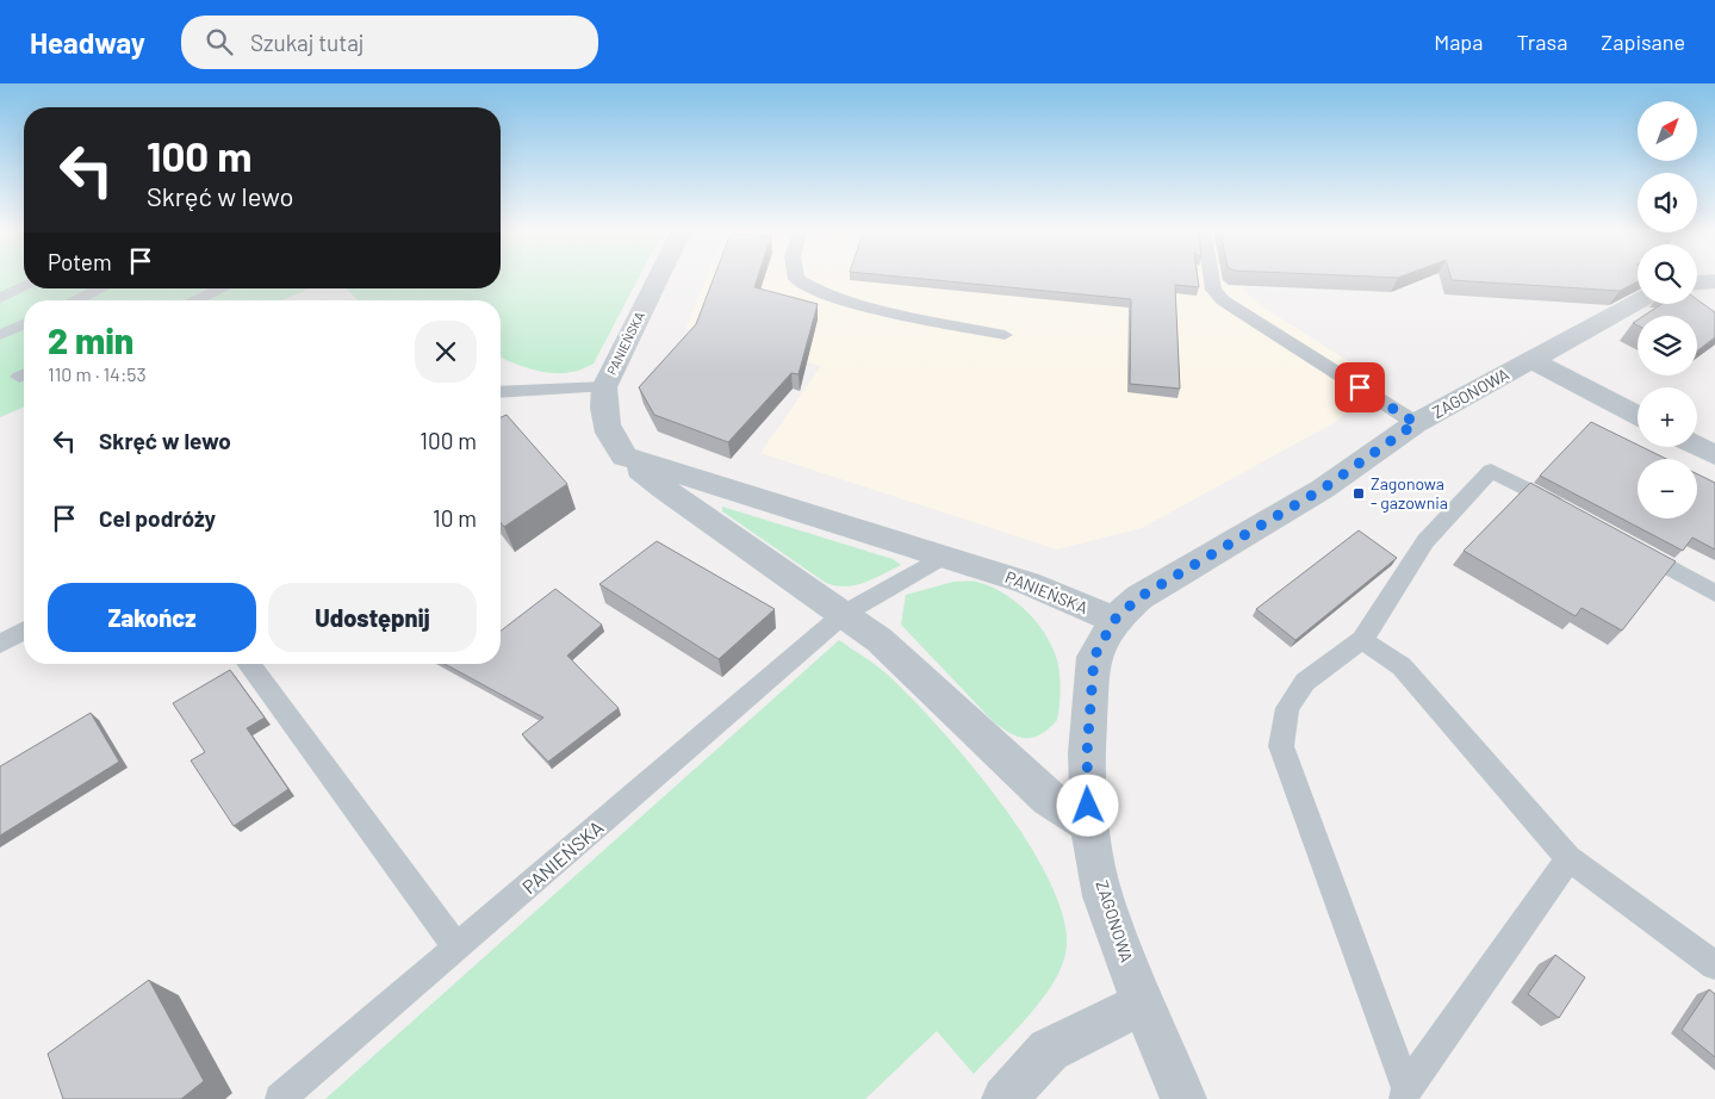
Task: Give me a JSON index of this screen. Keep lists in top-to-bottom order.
{
  "streets": {
    "street": ["PANIEŃSKA", "ZAGONOWA"]
  },
  "crossings": [
    ["PANIEŃSKA", "ZAGONOWA"]
  ],
  "places": {
    "transit": ["Zagonowa - gazownia"]
  },
  "north": "top right",
  "page": {
    "header": "Headway",
    "search": "Szukaj tutaj",
    "nav": ["Mapa", "Trasa", "Zapisane"],
    "map_buttons": ["+", "−"],
    "turn": ["100 m", "Skręć w lewo"],
    "then": "Potem",
    "heading": ["2 min", "110 m · 14:53"],
    "list": [
      {
        "name": "Skręć w lewo",
        "value": "100 m"
      },
      {
        "name": "Cel podróży",
        "value": "10 m"
      }
    ],
    "buttons": ["Zakończ", "Udostępnij"]
  }
}
